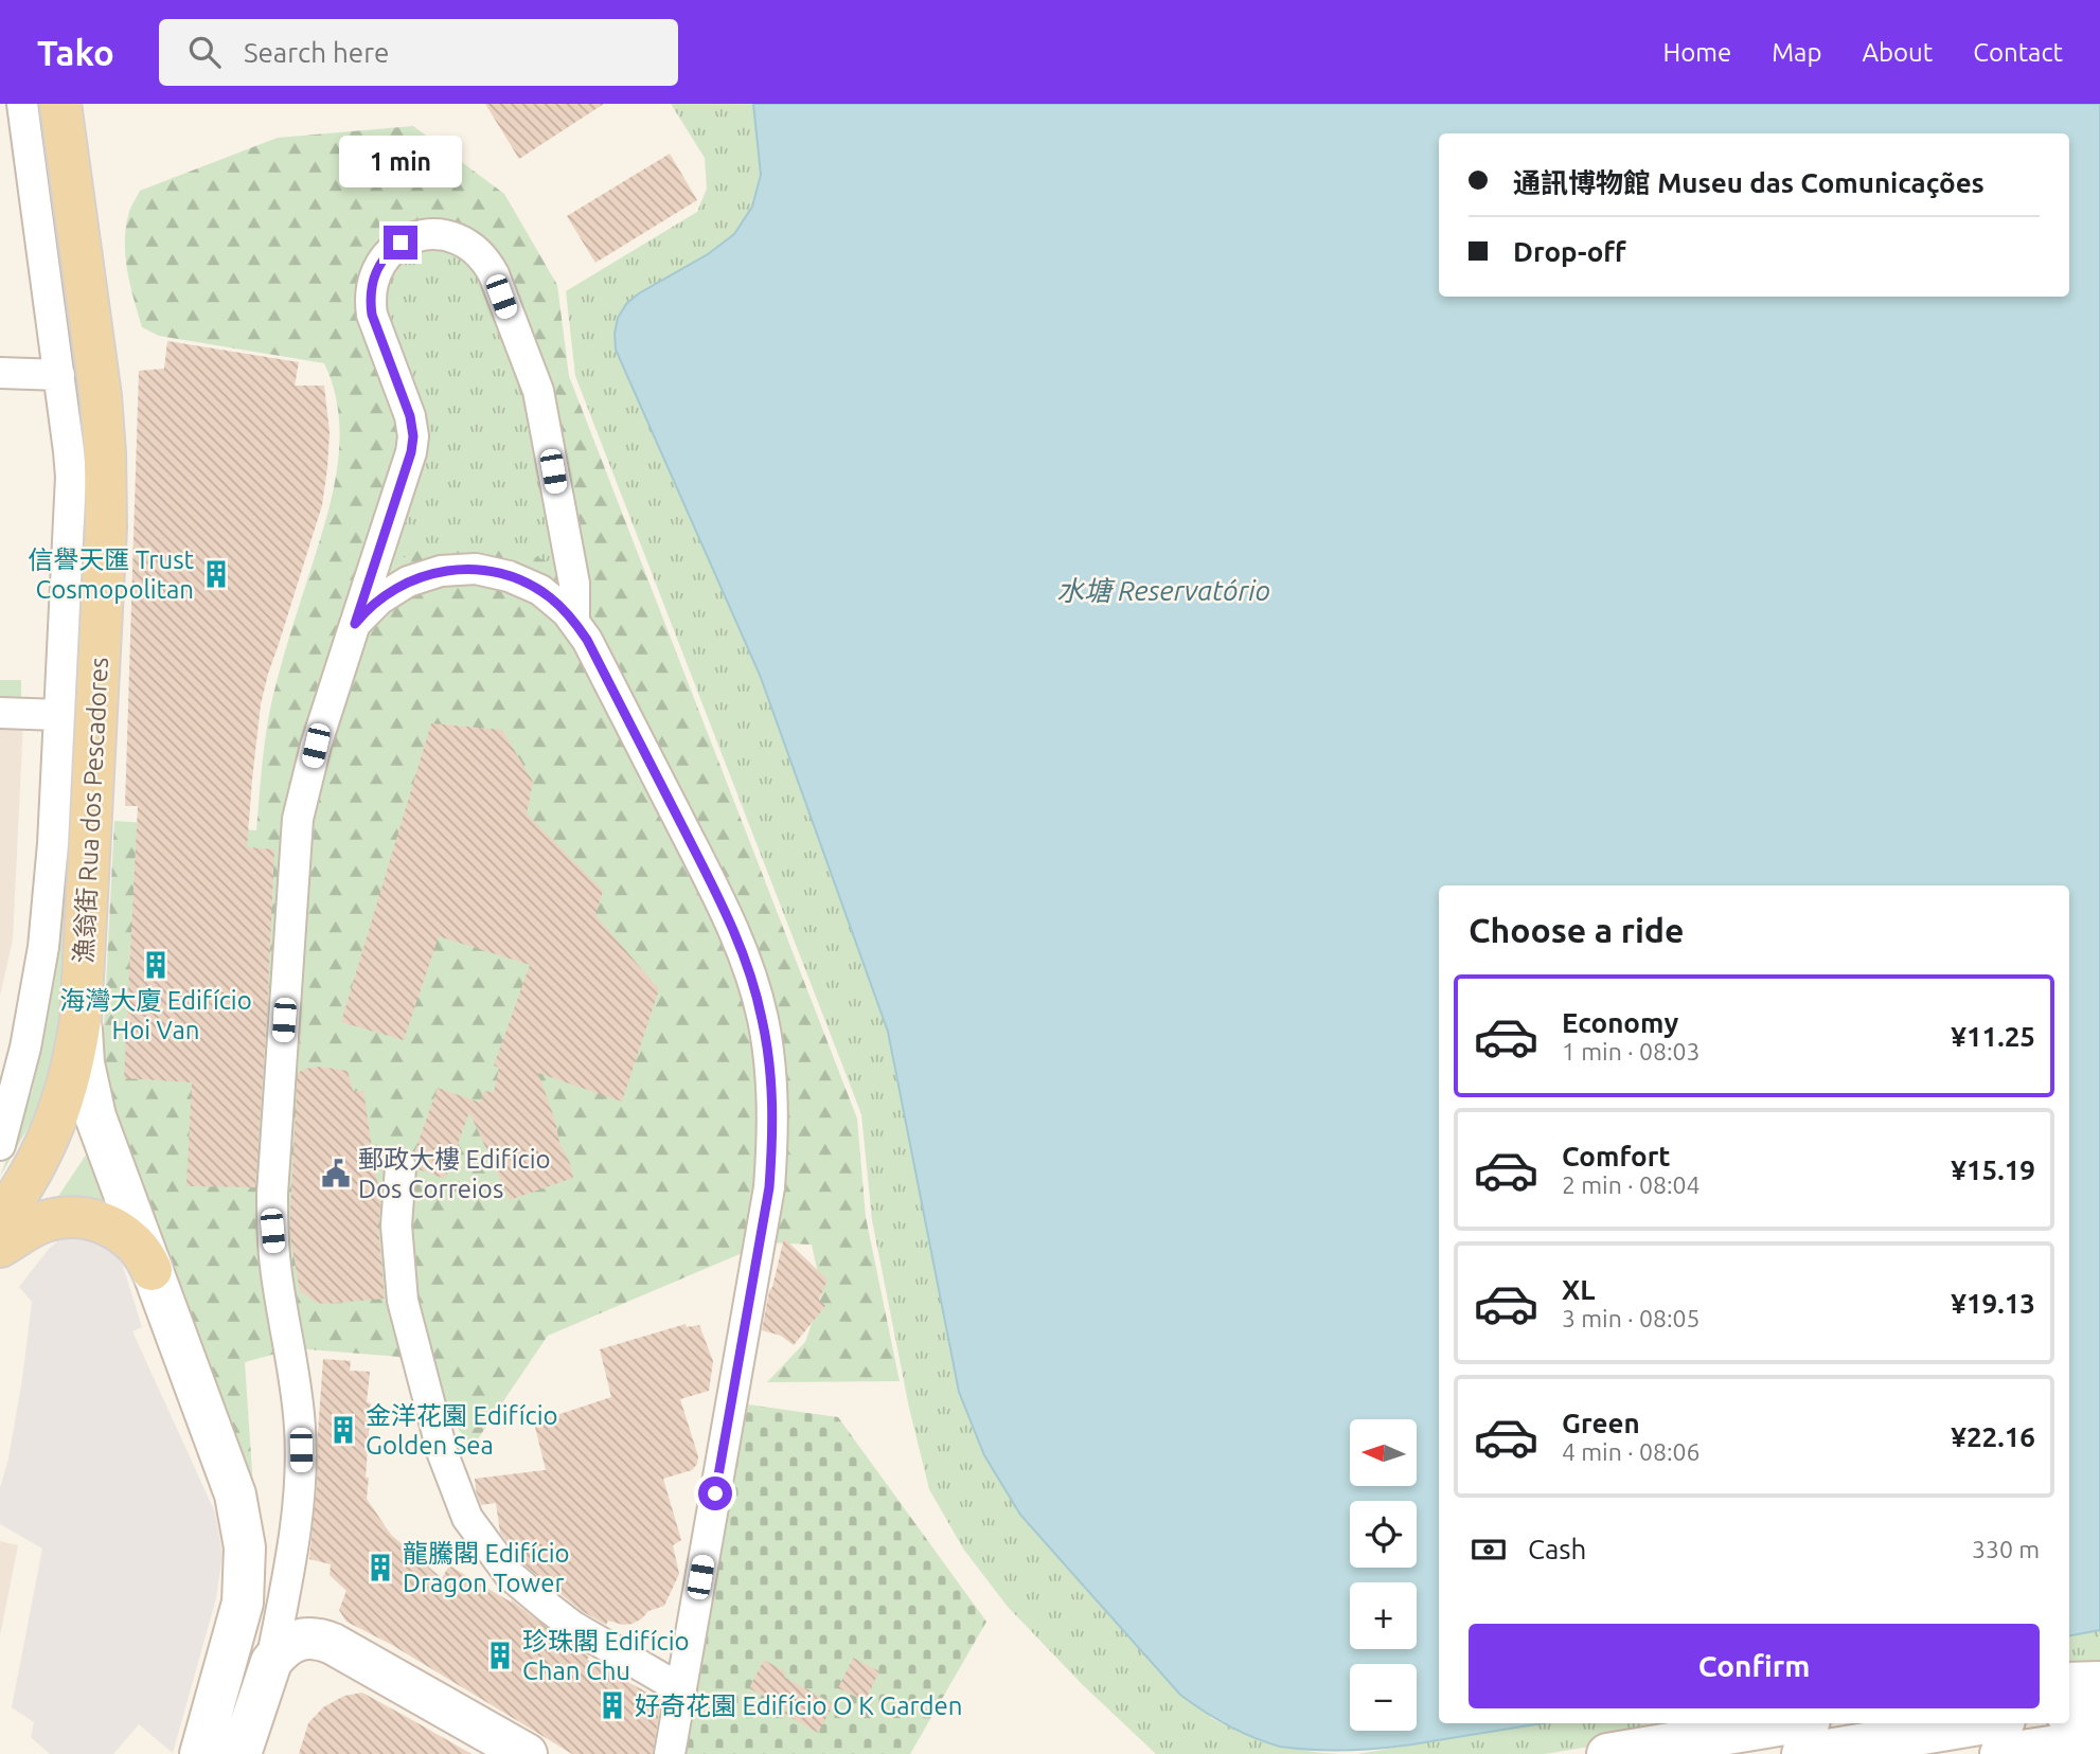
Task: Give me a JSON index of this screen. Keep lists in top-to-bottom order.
{
  "streets": {
    "main road": ["漁翁街 Rua dos Pescadores"]
  },
  "water": ["水塘 Reservatório"],
  "places": {
    "building": [
      "信譽天匯 Trust Cosmopolitan",
      "海灣大廈 Edifício Hoi Van",
      "金洋花園 Edifício Golden Sea",
      "龍騰閣 Edifício Dragon Tower",
      "珍珠閣 Edifício Chan Chu",
      "好奇花園 Edifício O K Garden"
    ],
    "public building": ["郵政大樓 Edifício Dos Correios"]
  },
  "north": "left",
  "page": {
    "header": "Tako",
    "search": "Search here",
    "nav": [
      "Home",
      "Map",
      "About",
      "Contact"
    ],
    "banner": ["通訊博物館 Museu das Comunicações", "Drop-off"],
    "bubble": "1 min",
    "heading": "Choose a ride",
    "list": [
      {
        "name": "Economy",
        "note": "1 min · 08:03",
        "value": "¥11.25"
      },
      {
        "name": "Comfort",
        "note": "2 min · 08:04",
        "value": "¥15.19"
      },
      {
        "name": "XL",
        "note": "3 min · 08:05",
        "value": "¥19.13"
      },
      {
        "name": "Green",
        "note": "4 min · 08:06",
        "value": "¥22.16"
      }
    ],
    "map_buttons": ["+", "−"],
    "pay": ["Cash", "330 m"],
    "buttons": "Confirm"
  }
}
